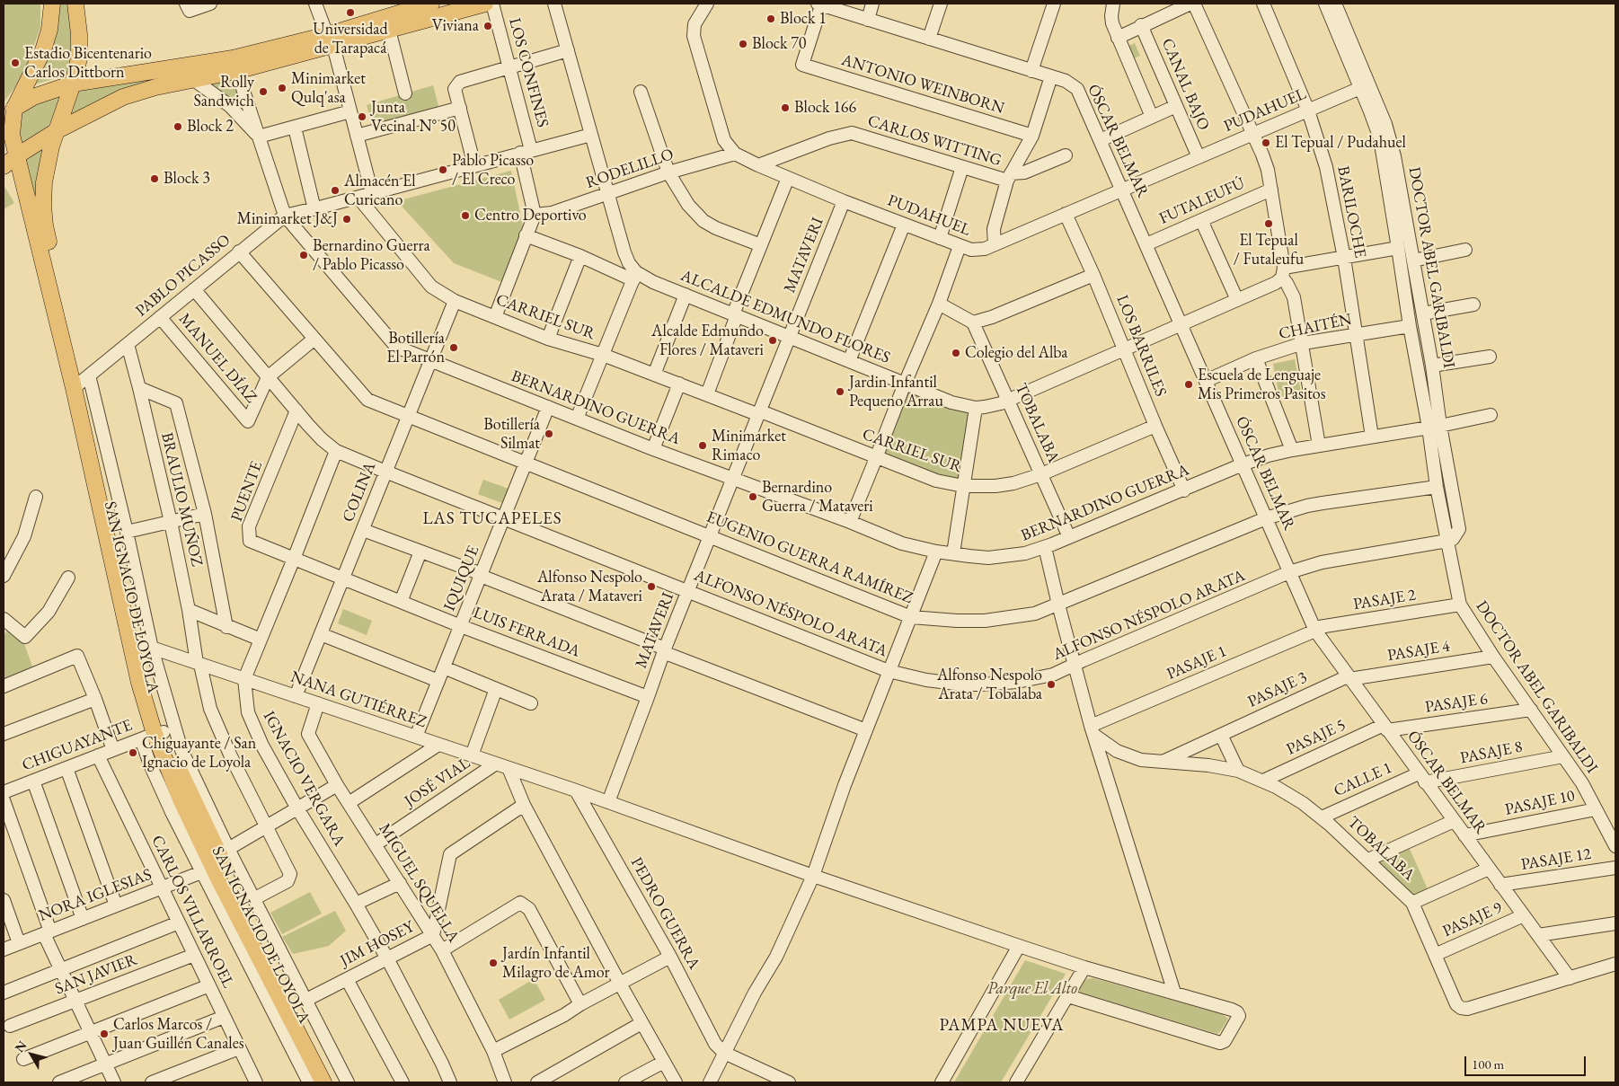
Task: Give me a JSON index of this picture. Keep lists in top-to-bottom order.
{
  "streets": {
    "main road": ["SAN IGNACIO DE LOYOLA"],
    "street": [
      "LOS CONFINES",
      "ANTONIO WEINBORN",
      "CANAL BAJO",
      "PUDAHUEL",
      "CARLOS WITTING",
      "ÓSCAR BELMAR",
      "RODELILLO",
      "FUTALEUFÚ",
      "BARILOCHE",
      "MATAVERI",
      "DOCTOR ABEL GARIBALDI",
      "PABLO PICASSO",
      "CARRIEL SUR",
      "ALCALDE EDMUNDO FLORES",
      "CHAITÉN",
      "LOS BARRILES",
      "MANUEL DÍAZ",
      "BERNARDINO GUERRA",
      "TOBALABA",
      "PUENTE",
      "COLINA",
      "BRAULIO MUÑOZ",
      "EUGENIO GUERRA RAMÍREZ",
      "IQUIQUE",
      "PASAJE 2",
      "ALFONSO NÉSPOLO ARATA",
      "LUIS FERRADA",
      "PASAJE 4",
      "PASAJE 1",
      "PASAJE 3",
      "NANA GUTIÉRREZ",
      "PASAJE 6",
      "PASAJE 5",
      "CHIGUAYANTE",
      "PASAJE 8",
      "IGNACIO VERGARA",
      "CALLE 1",
      "JOSÉ VIAL",
      "PASAJE 10",
      "PASAJE 12",
      "MIGUEL SQUELLA",
      "NORA IGLESIAS",
      "CARLOS VILLARROEL",
      "PEDRO GUERRA",
      "PASAJE 9",
      "JIM HOSEY",
      "SAN JAVIER"
    ]
  },
  "crossings": [
    ["LOS CONFINES", "PABLO PICASSO"],
    ["ANTONIO WEINBORN", "ÓSCAR BELMAR"],
    ["CANAL BAJO", "PUDAHUEL"],
    ["PUDAHUEL", "CARLOS WITTING"],
    ["PUDAHUEL", "ÓSCAR BELMAR"],
    ["PUDAHUEL", "RODELILLO"],
    ["PUDAHUEL", "BARILOCHE"],
    ["PUDAHUEL", "MATAVERI"],
    ["PUDAHUEL", "DOCTOR ABEL GARIBALDI"],
    ["PUDAHUEL", "LOS BARRILES"],
    ["ÓSCAR BELMAR", "FUTALEUFÚ"],
    ["ÓSCAR BELMAR", "ALCALDE EDMUNDO FLORES"],
    ["ÓSCAR BELMAR", "CHAITÉN"],
    ["ÓSCAR BELMAR", "BERNARDINO GUERRA"],
    ["ÓSCAR BELMAR", "TOBALABA"],
    ["ÓSCAR BELMAR", "EUGENIO GUERRA RAMÍREZ"],
    ["ÓSCAR BELMAR", "PASAJE 2"],
    ["ÓSCAR BELMAR", "ALFONSO NÉSPOLO ARATA"],
    ["ÓSCAR BELMAR", "PASAJE 4"],
    ["ÓSCAR BELMAR", "PASAJE 1"],
    ["ÓSCAR BELMAR", "PASAJE 3"],
    ["ÓSCAR BELMAR", "PASAJE 6"],
    ["ÓSCAR BELMAR", "PASAJE 5"],
    ["ÓSCAR BELMAR", "PASAJE 8"],
    ["ÓSCAR BELMAR", "CALLE 1"],
    ["ÓSCAR BELMAR", "PASAJE 10"],
    ["ÓSCAR BELMAR", "PASAJE 12"],
    ["ÓSCAR BELMAR", "PASAJE 9"],
    ["BARILOCHE", "CHAITÉN"],
    ["BARILOCHE", "BERNARDINO GUERRA"],
    ["MATAVERI", "CARRIEL SUR"],
    ["MATAVERI", "ALCALDE EDMUNDO FLORES"],
    ["MATAVERI", "BERNARDINO GUERRA"],
    ["MATAVERI", "EUGENIO GUERRA RAMÍREZ"],
    ["MATAVERI", "ALFONSO NÉSPOLO ARATA"],
    ["MATAVERI", "LUIS FERRADA"],
    ["MATAVERI", "NANA GUTIÉRREZ"],
    ["DOCTOR ABEL GARIBALDI", "CHAITÉN"],
    ["DOCTOR ABEL GARIBALDI", "BERNARDINO GUERRA"],
    ["DOCTOR ABEL GARIBALDI", "EUGENIO GUERRA RAMÍREZ"],
    ["DOCTOR ABEL GARIBALDI", "PASAJE 2"],
    ["DOCTOR ABEL GARIBALDI", "ALFONSO NÉSPOLO ARATA"],
    ["DOCTOR ABEL GARIBALDI", "PASAJE 4"],
    ["DOCTOR ABEL GARIBALDI", "PASAJE 6"],
    ["DOCTOR ABEL GARIBALDI", "PASAJE 8"],
    ["DOCTOR ABEL GARIBALDI", "PASAJE 10"],
    ["PABLO PICASSO", "CARRIEL SUR"],
    ["PABLO PICASSO", "MANUEL DÍAZ"],
    ["PABLO PICASSO", "BERNARDINO GUERRA"],
    ["PABLO PICASSO", "BRAULIO MUÑOZ"],
    ["PABLO PICASSO", "EUGENIO GUERRA RAMÍREZ"],
    ["PABLO PICASSO", "SAN IGNACIO DE LOYOLA"],
    ["PABLO PICASSO", "ALFONSO NÉSPOLO ARATA"],
    ["CARRIEL SUR", "LOS BARRILES"],
    ["CARRIEL SUR", "TOBALABA"],
    ["CARRIEL SUR", "COLINA"],
    ["ALCALDE EDMUNDO FLORES", "LOS BARRILES"],
    ["ALCALDE EDMUNDO FLORES", "TOBALABA"],
    ["LOS BARRILES", "BERNARDINO GUERRA"],
    ["MANUEL DÍAZ", "EUGENIO GUERRA RAMÍREZ"],
    ["MANUEL DÍAZ", "ALFONSO NÉSPOLO ARATA"],
    ["BERNARDINO GUERRA", "TOBALABA"],
    ["BERNARDINO GUERRA", "COLINA"],
    ["BERNARDINO GUERRA", "IQUIQUE"],
    ["TOBALABA", "PASAJE 1"],
    ["TOBALABA", "PASAJE 3"],
    ["TOBALABA", "PASAJE 5"],
    ["TOBALABA", "CALLE 1"],
    ["TOBALABA", "PASAJE 9"],
    ["PUENTE", "COLINA"],
    ["PUENTE", "ALFONSO NÉSPOLO ARATA"],
    ["PUENTE", "LUIS FERRADA"],
    ["PUENTE", "IGNACIO VERGARA"],
    ["COLINA", "EUGENIO GUERRA RAMÍREZ"],
    ["COLINA", "ALFONSO NÉSPOLO ARATA"],
    ["COLINA", "LUIS FERRADA"],
    ["COLINA", "NANA GUTIÉRREZ"],
    ["BRAULIO MUÑOZ", "SAN IGNACIO DE LOYOLA"],
    ["BRAULIO MUÑOZ", "NANA GUTIÉRREZ"],
    ["BRAULIO MUÑOZ", "NORA IGLESIAS"],
    ["EUGENIO GUERRA RAMÍREZ", "IQUIQUE"],
    ["IQUIQUE", "ALFONSO NÉSPOLO ARATA"],
    ["IQUIQUE", "LUIS FERRADA"],
    ["IQUIQUE", "NANA GUTIÉRREZ"],
    ["SAN IGNACIO DE LOYOLA", "NANA GUTIÉRREZ"],
    ["SAN IGNACIO DE LOYOLA", "CHIGUAYANTE"],
    ["SAN IGNACIO DE LOYOLA", "NORA IGLESIAS"],
    ["SAN IGNACIO DE LOYOLA", "JIM HOSEY"],
    ["PASAJE 2", "PASAJE 1"],
    ["ALFONSO NÉSPOLO ARATA", "IGNACIO VERGARA"],
    ["PASAJE 4", "PASAJE 3"],
    ["NANA GUTIÉRREZ", "IGNACIO VERGARA"],
    ["NANA GUTIÉRREZ", "JOSÉ VIAL"],
    ["NANA GUTIÉRREZ", "MIGUEL SQUELLA"],
    ["NANA GUTIÉRREZ", "PEDRO GUERRA"],
    ["PASAJE 6", "PASAJE 5"],
    ["CHIGUAYANTE", "CARLOS VILLARROEL"],
    ["PASAJE 8", "CALLE 1"],
    ["IGNACIO VERGARA", "NORA IGLESIAS"],
    ["IGNACIO VERGARA", "JIM HOSEY"],
    ["JOSÉ VIAL", "MIGUEL SQUELLA"],
    ["MIGUEL SQUELLA", "NORA IGLESIAS"],
    ["MIGUEL SQUELLA", "JIM HOSEY"],
    ["NORA IGLESIAS", "CARLOS VILLARROEL"],
    ["CARLOS VILLARROEL", "SAN JAVIER"]
  ],
  "districts": ["LAS TUCAPELES", "PAMPA NUEVA"],
  "parks": ["Parque El Alto"],
  "places": [
    "Universidad de Tarapacá",
    "Block 1",
    "Viviana",
    "Block 70",
    "Estadio Bicentenario Carlos Dittborn",
    "Minimarket Qulq'asa",
    "Rolly Sandwich",
    "Block 166",
    "Junta Vecinal N° 50",
    "Block 2",
    "El Tepual / Pudahuel",
    "Pablo Picasso / El Creco",
    "Block 3",
    "Almacén El Curicano",
    "Centro Deportivo",
    "Minimarket J&J",
    "El Tepual / Futaleufu",
    "Bernardino Guerra / Pablo Picasso",
    "Alcalde Edmundo Flores / Mataveri",
    "Botillería El Parrón",
    "Colegio del Alba",
    "Escuela de Lenguaje Mis Primeros Pasitos",
    "Jardin Infantil Pequeno Arrau",
    "Botillería Silmat",
    "Minimarket Rimaco",
    "Bernardino Guerra / Mataveri",
    "Alfonso Nespolo Arata / Mataveri",
    "Alfonso Nespolo Arata / Tobalaba",
    "Chiguayante / San Ignacio de Loyola",
    "Jardín Infantil Milagro de Amor",
    "Carlos Marcos / Juan Guillén Canales"
  ],
  "scale_bar": "100 m",
  "north": "top left"
}
